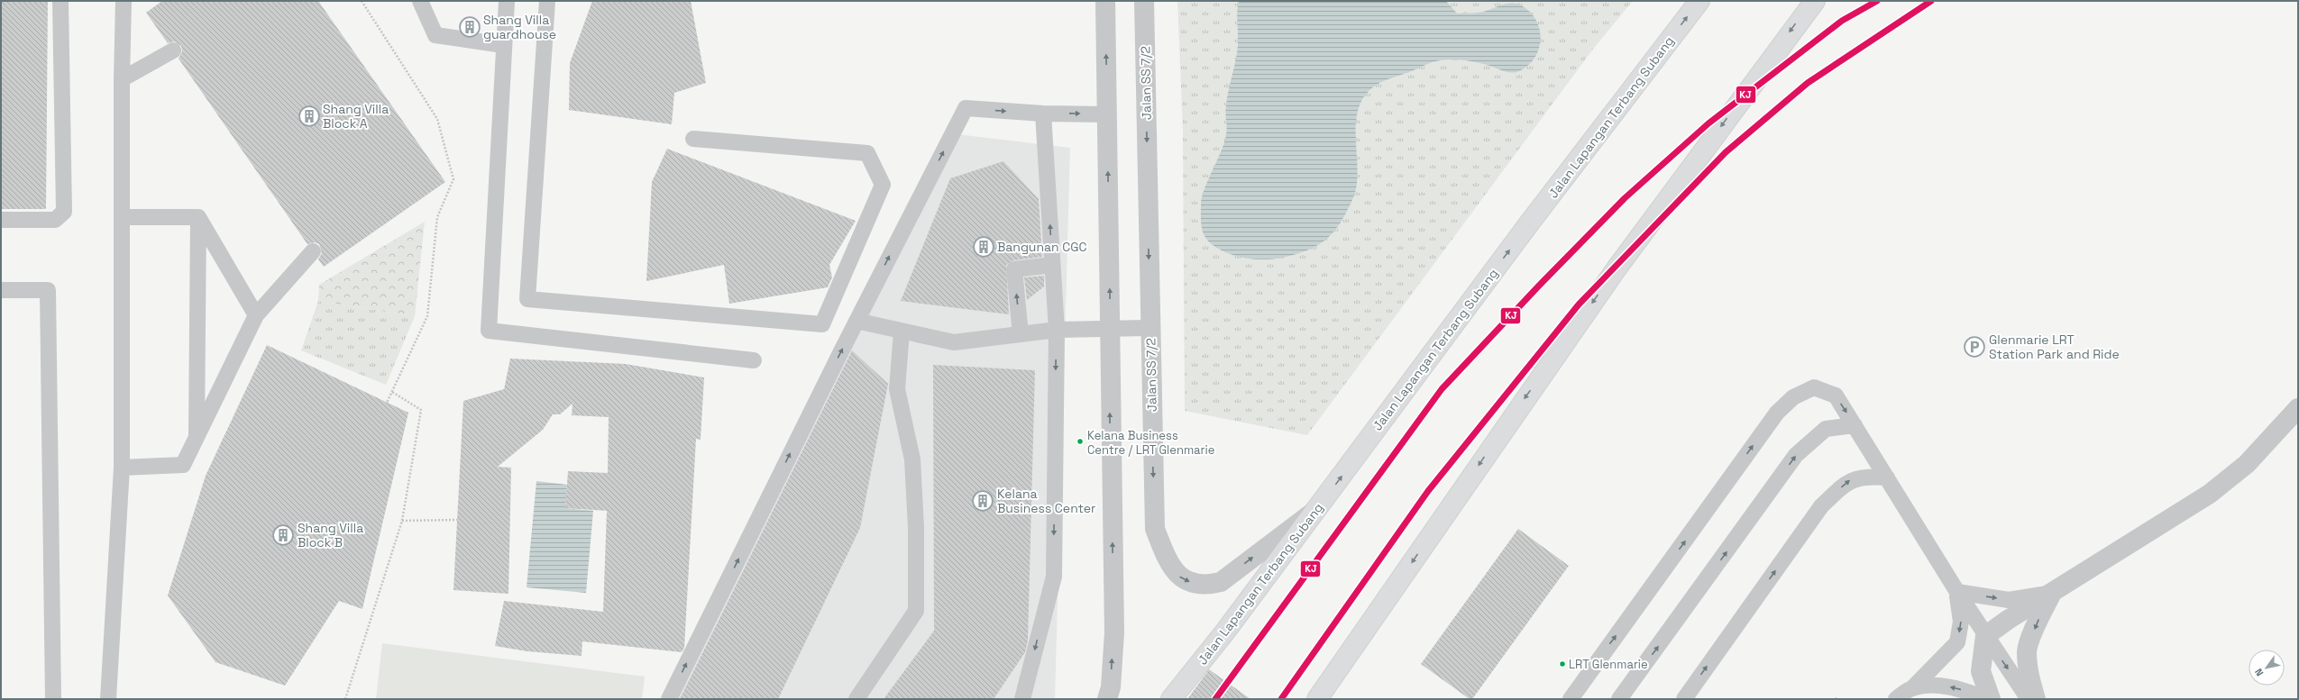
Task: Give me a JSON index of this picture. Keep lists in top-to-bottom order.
{
  "streets": {
    "main road": ["Jalan Lapangan Terbang Subang"],
    "street": ["Jalan SS 7/2"]
  },
  "crossings": [
    ["Jalan SS 7/2", "Jalan Lapangan Terbang Subang"]
  ],
  "places": {
    "building": [
      "Shang Villa guardhouse",
      "Shang Villa Block A",
      "Bangunan CGC",
      "Kelana Business Center",
      "Shang Villa Block B"
    ],
    "parking": ["Glenmarie LRT Station Park and Ride"],
    "other": ["Kelana Business Centre / LRT Glenmarie", "LRT Glenmarie"]
  },
  "lines": ["transit line KJ"],
  "north": "bottom left"
}
